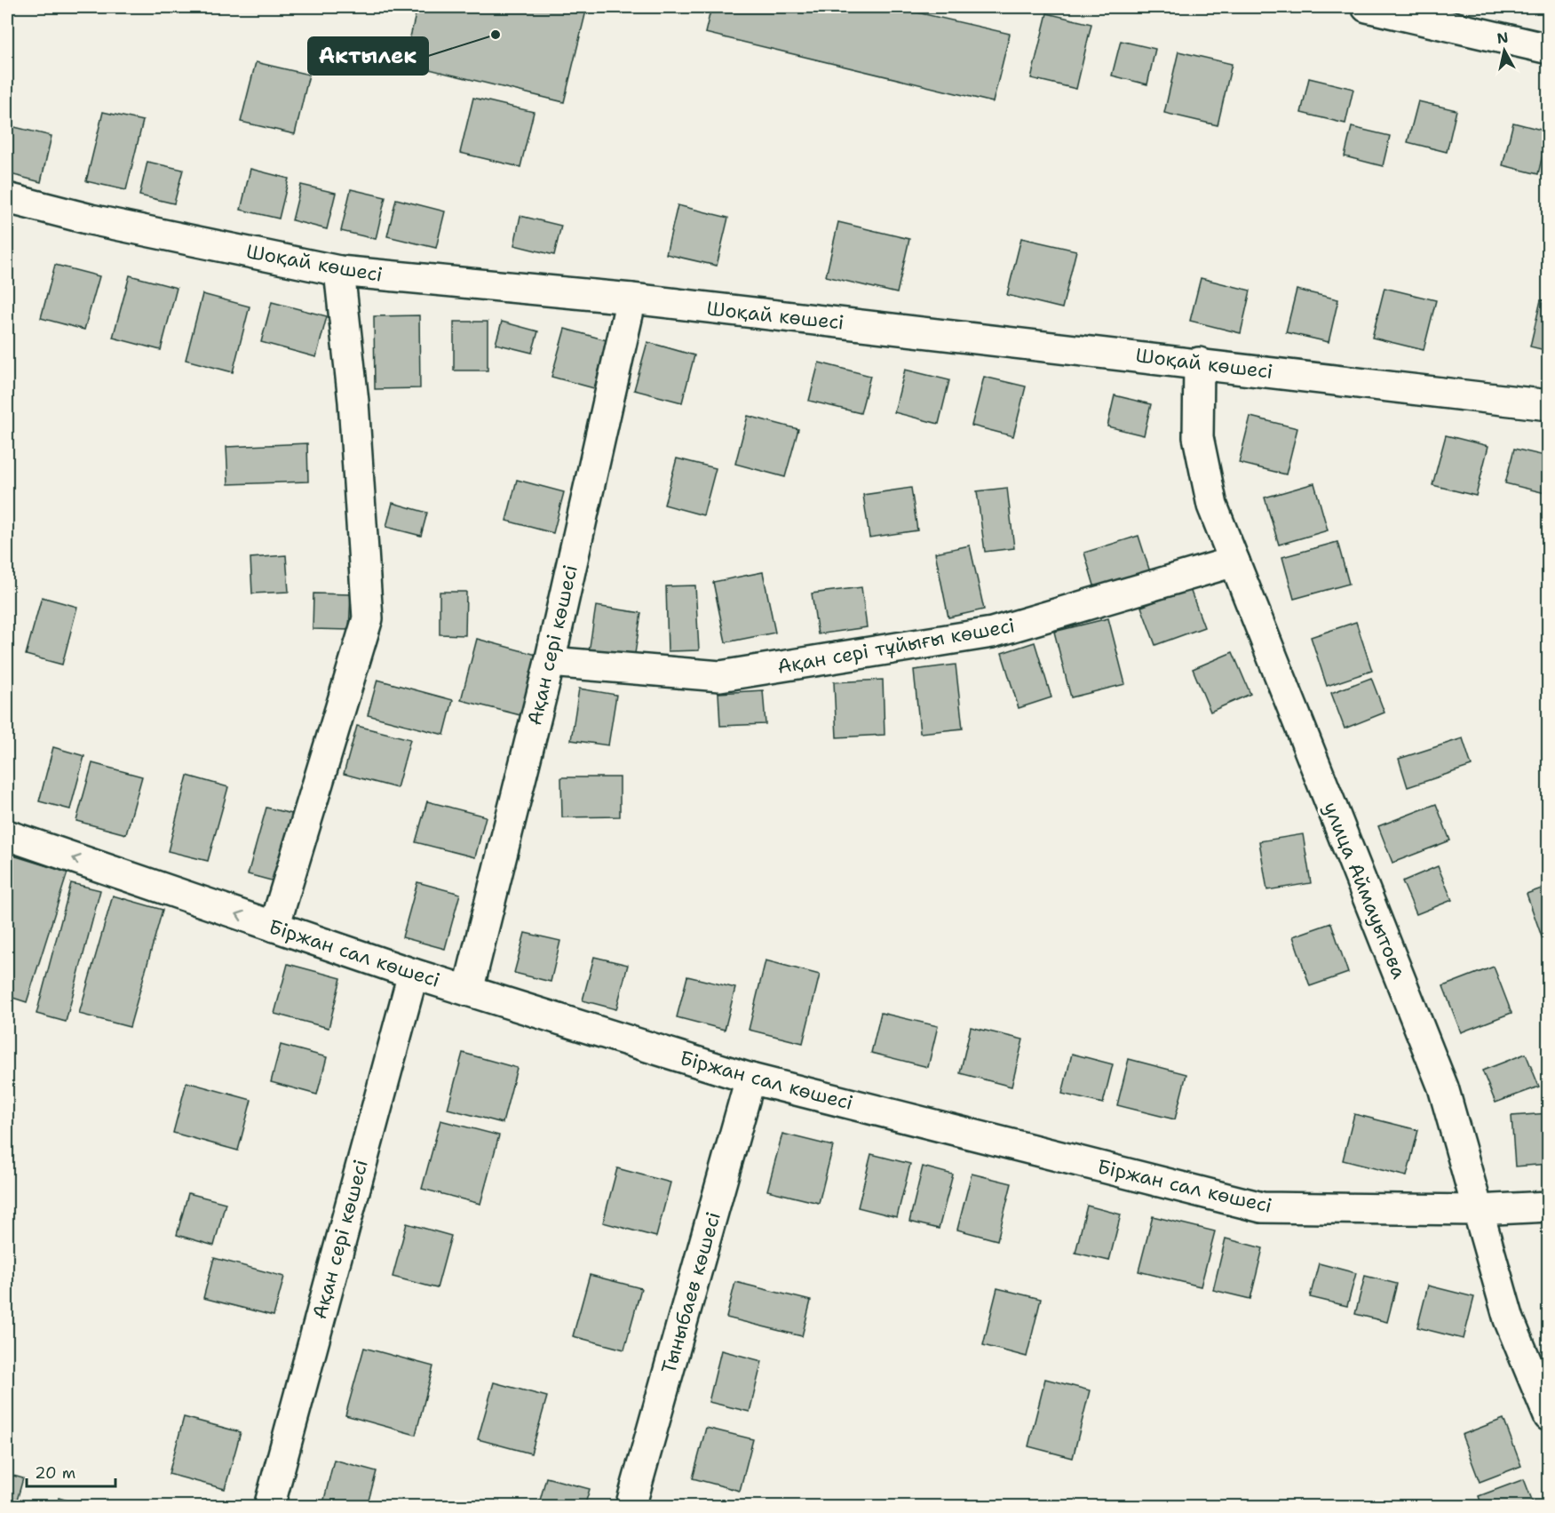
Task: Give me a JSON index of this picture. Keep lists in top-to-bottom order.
{
  "streets": {
    "street": [
      "Шоқай көшесі",
      "Ақан сері көшесі",
      "Ақан сері тұйығы көшесі",
      "улица Аймауытова",
      "Біржан сал көшесі",
      "Тыныбаев көшесі"
    ]
  },
  "crossings": [
    ["Шоқай көшесі", "Ақан сері көшесі"],
    ["Шоқай көшесі", "улица Аймауытова"],
    ["Ақан сері көшесі", "Ақан сері тұйығы көшесі"],
    ["Ақан сері көшесі", "Біржан сал көшесі"],
    ["Ақан сері тұйығы көшесі", "улица Аймауытова"],
    ["улица Аймауытова", "Біржан сал көшесі"],
    ["Біржан сал көшесі", "Тыныбаев көшесі"]
  ],
  "places": ["Актылек"],
  "scale_bar": "20 m",
  "north": "top"
}
